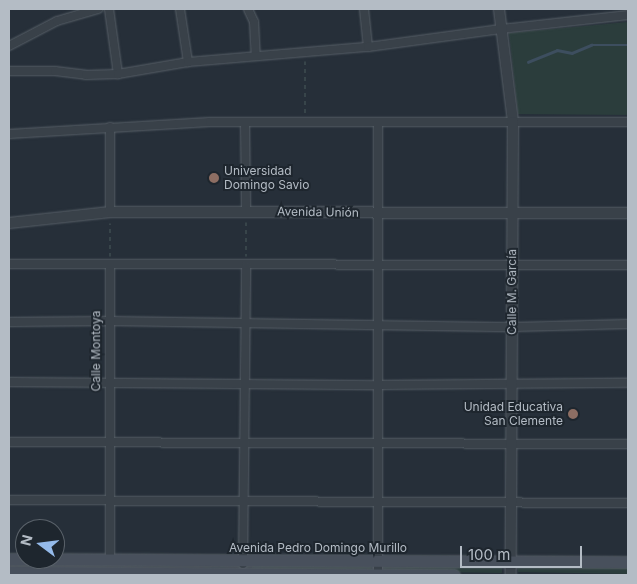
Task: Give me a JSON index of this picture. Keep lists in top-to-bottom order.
{
  "streets": {
    "main road": ["Calle Montoya", "Avenida Pedro Domingo Murillo"],
    "street": ["Avenida Unión", "Calle M. García"]
  },
  "crossings": [
    ["Avenida Unión", "Calle M. García"],
    ["Calle M. García", "Avenida Pedro Domingo Murillo"],
    ["Calle Montoya", "Avenida Pedro Domingo Murillo"]
  ],
  "places": ["Universidad Domingo Savio", "Unidad Educativa San Clemente"],
  "scale_bar": "100 m",
  "north": "left"
}
